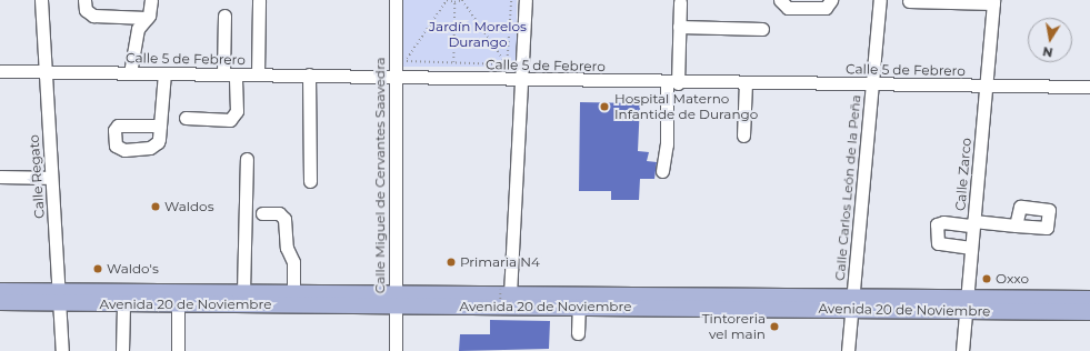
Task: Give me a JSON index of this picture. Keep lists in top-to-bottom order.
{
  "streets": {
    "main road": ["Avenida 20 de Noviembre"],
    "street": [
      "Calle 5 de Febrero",
      "Calle Zarco",
      "Calle Miguel de Cervantes Saavedra",
      "Calle Regato",
      "Calle Carlos León de la Peña"
    ]
  },
  "crossings": [
    ["Calle 5 de Febrero", "Calle Zarco"],
    ["Calle 5 de Febrero", "Calle Miguel de Cervantes Saavedra"],
    ["Calle 5 de Febrero", "Calle Regato"],
    ["Calle 5 de Febrero", "Calle Carlos León de la Peña"],
    ["Calle Zarco", "Avenida 20 de Noviembre"],
    ["Calle Miguel de Cervantes Saavedra", "Avenida 20 de Noviembre"],
    ["Calle Regato", "Avenida 20 de Noviembre"],
    ["Calle Carlos León de la Peña", "Avenida 20 de Noviembre"]
  ],
  "parks": ["Jardín Morelos Durango"],
  "places": [
    "Hospital Materno Infantide de Durango",
    "Waldos",
    "Primaria N4",
    "Waldo's",
    "Oxxo",
    "Tintoreria vel main"
  ],
  "north": "bottom"
}
